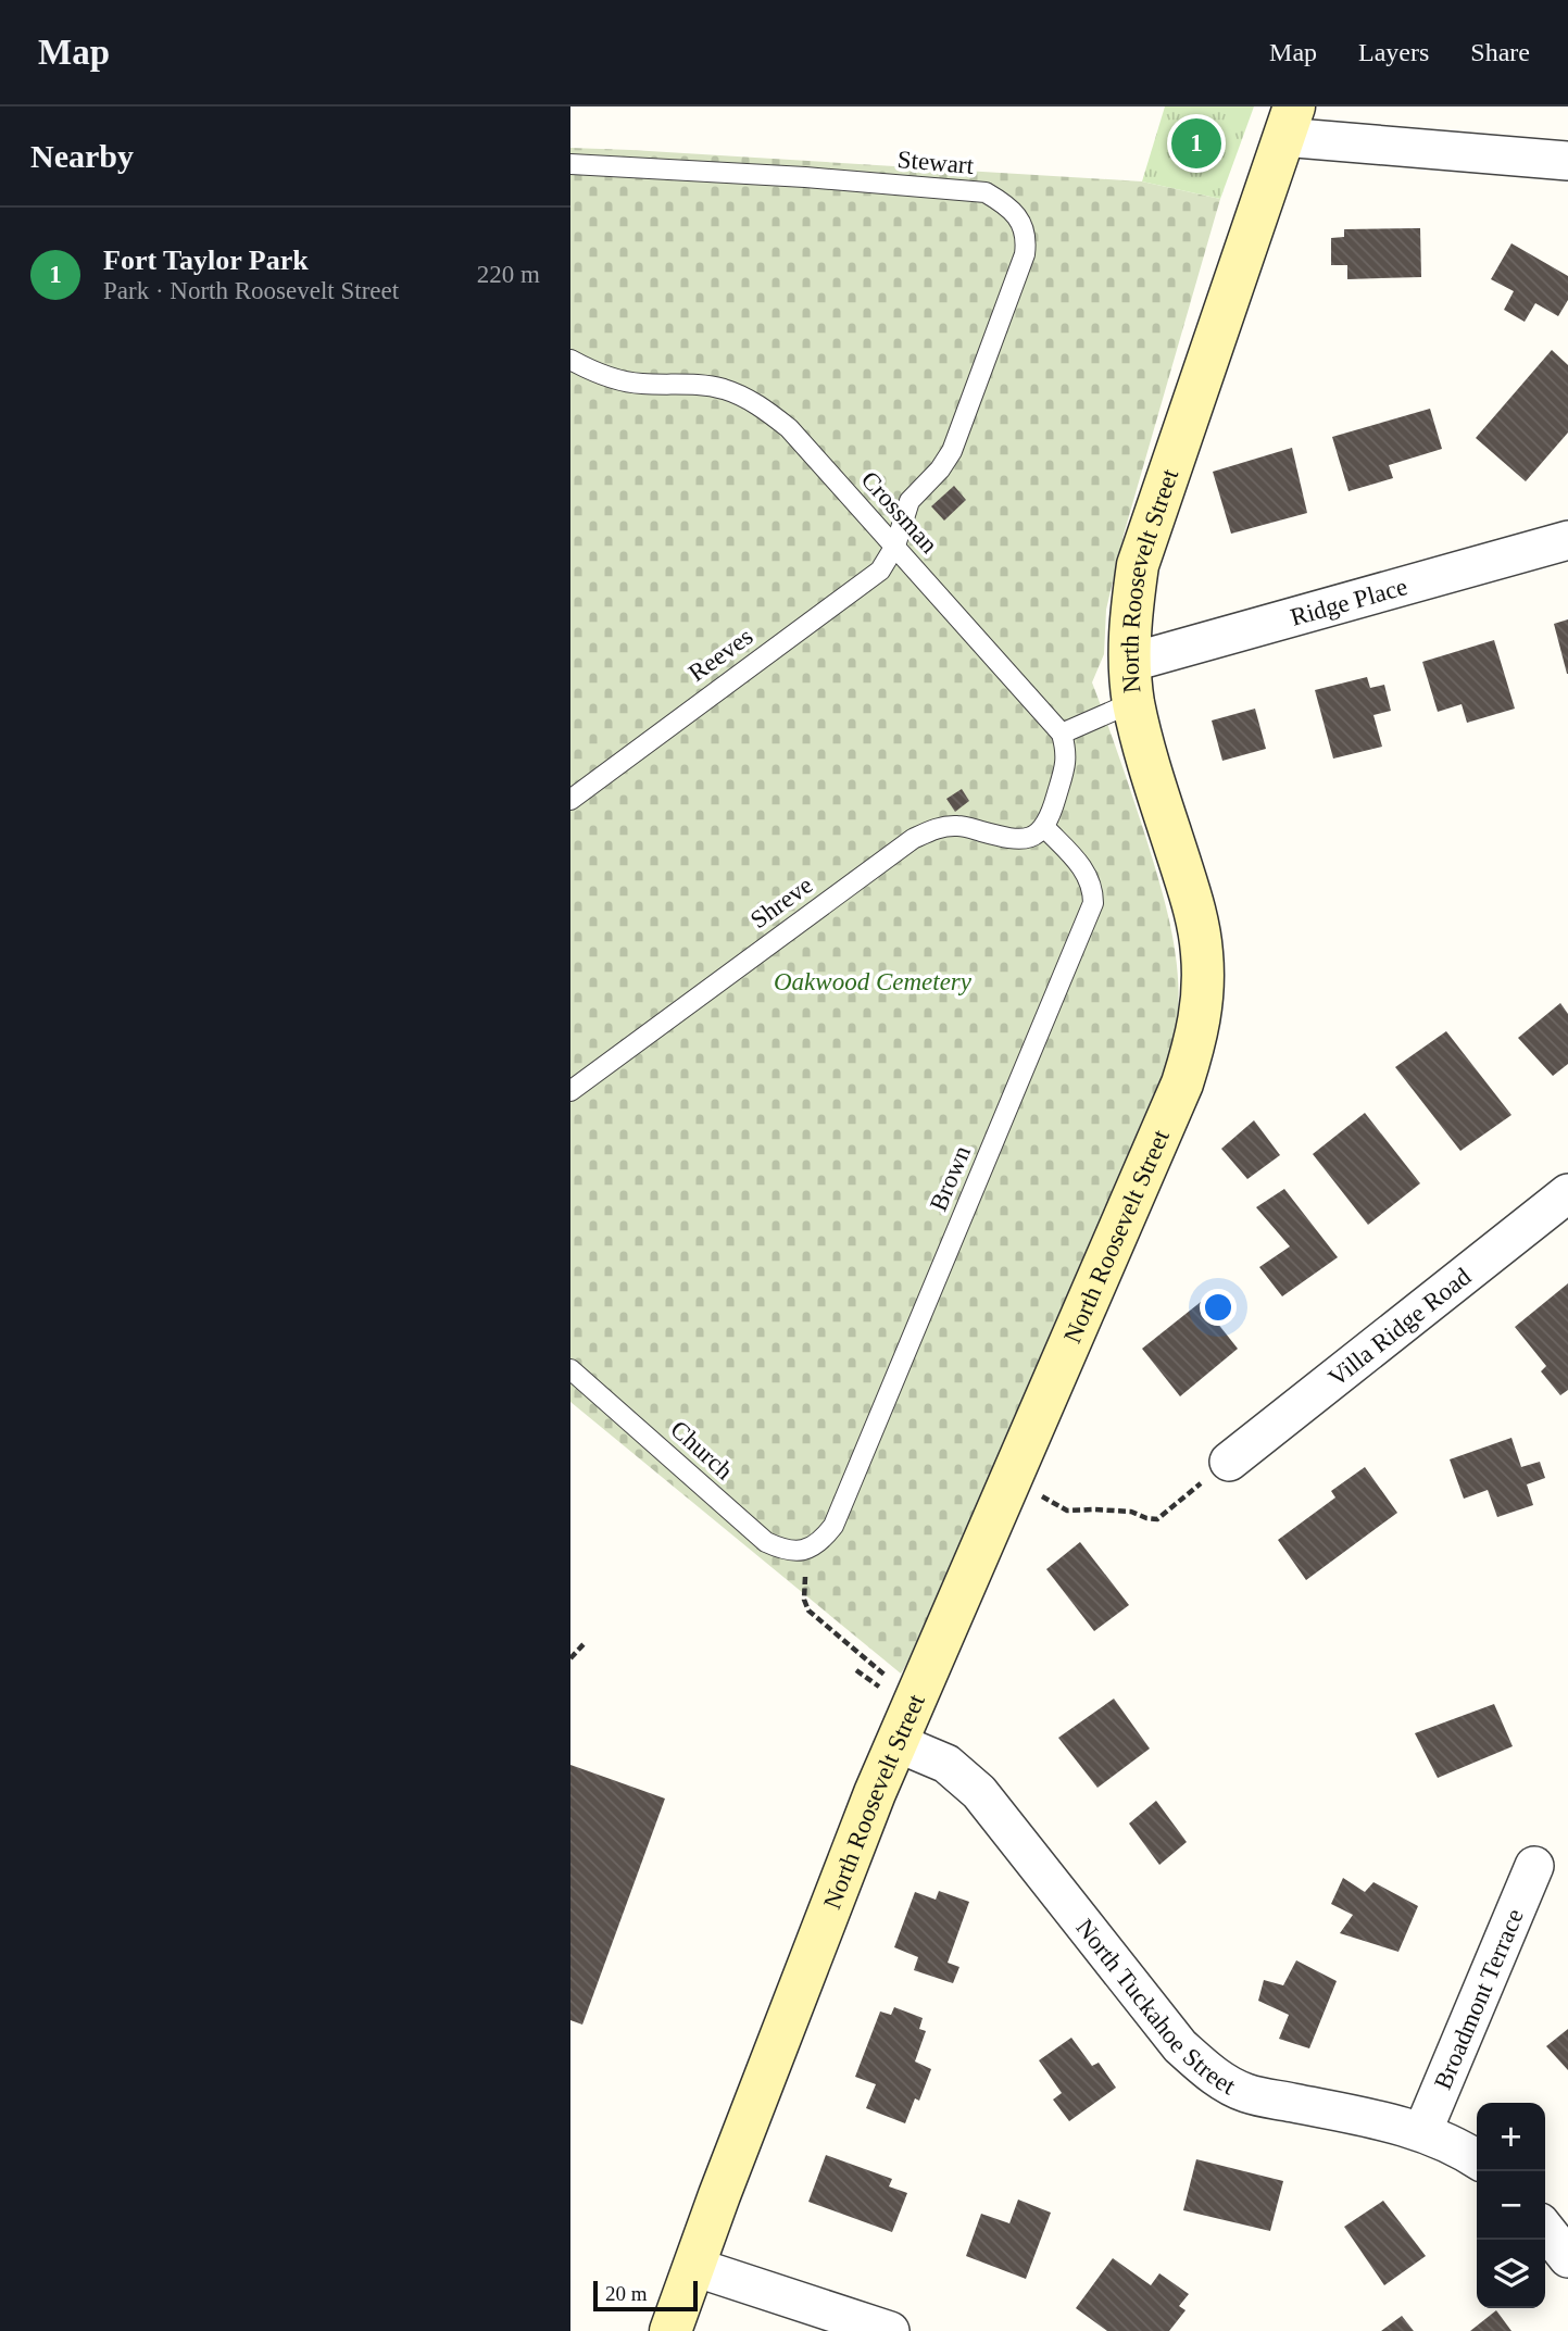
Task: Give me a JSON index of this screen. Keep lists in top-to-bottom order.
{
  "streets": {
    "street": [
      "North Roosevelt Street",
      "Ridge Place",
      "Villa Ridge Road",
      "Broadmont Terrace",
      "North Tuckahoe Street"
    ],
    "lane": [
      "Stewart",
      "Crossman",
      "Reeves",
      "Shreve",
      "Brown",
      "Church"
    ]
  },
  "crossings": [
    ["Stewart", "Crossman"],
    ["Stewart", "Reeves"],
    ["Crossman", "Reeves"],
    ["North Roosevelt Street", "Ridge Place"],
    ["North Roosevelt Street", "North Tuckahoe Street"],
    ["Shreve", "Brown"],
    ["Brown", "Church"],
    ["Broadmont Terrace", "North Tuckahoe Street"]
  ],
  "parks": ["Oakwood Cemetery"],
  "scale_bar": "20 m",
  "page": {
    "header": "Map",
    "nav": ["Map", "Layers", "Share"],
    "heading": "Nearby",
    "pins": "1",
    "list": [
      {
        "mark": "1",
        "name": "Fort Taylor Park",
        "note": "Park · North Roosevelt Street",
        "value": "220 m"
      }
    ],
    "map_buttons": ["+", "−"],
    "scale": "20 m"
  }
}
